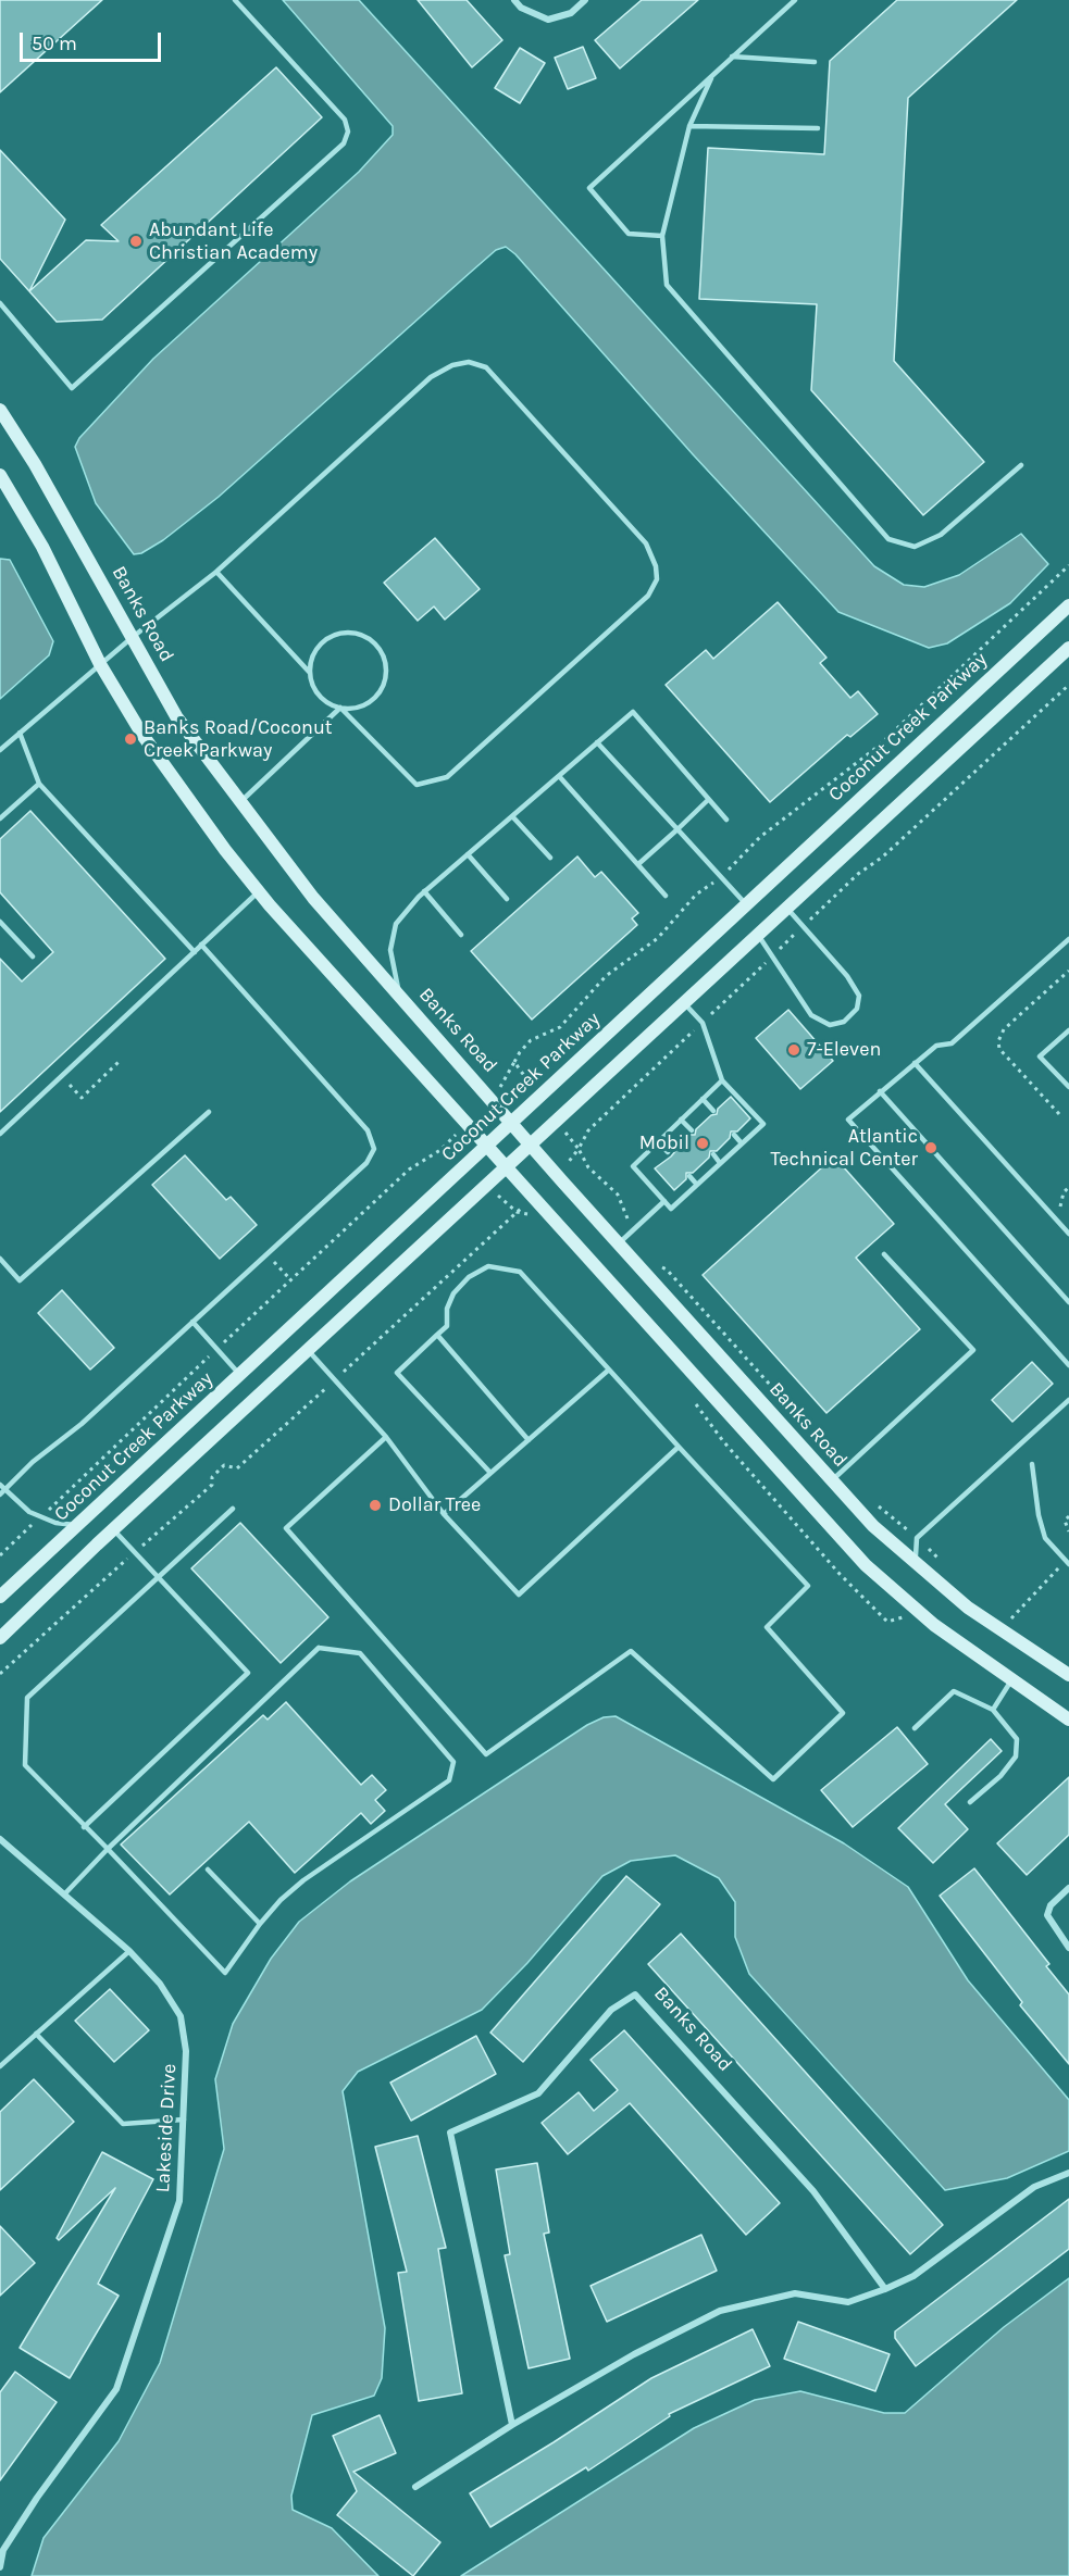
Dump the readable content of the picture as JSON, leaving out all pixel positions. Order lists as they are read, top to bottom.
{
  "streets": {
    "street": ["Banks Road", "Coconut Creek Parkway", "Lakeside Drive"]
  },
  "crossings": [
    ["Banks Road", "Coconut Creek Parkway"]
  ],
  "places": [
    "Abundant Life Christian Academy",
    "Banks Road/Coconut Creek Parkway",
    "7-Eleven",
    "Mobil",
    "Atlantic Technical Center",
    "Dollar Tree"
  ],
  "scale_bar": "50 m"
}
